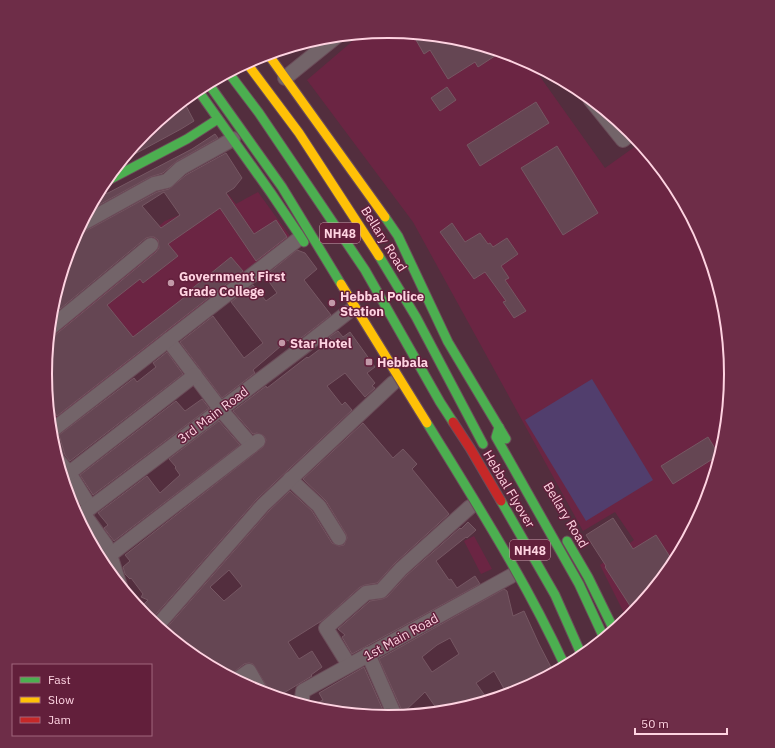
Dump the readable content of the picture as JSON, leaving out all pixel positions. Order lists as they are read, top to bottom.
{
  "streets": {
    "main road": ["NH48", "Bellary Road", "Hebbal Flyover"],
    "street": ["3rd Main Road", "1st Main Road"]
  },
  "crossings": [
    ["NH48", "Bellary Road"],
    ["NH48", "Hebbal Flyover"],
    ["Bellary Road", "Hebbal Flyover"]
  ],
  "places": {
    "other": ["Government First Grade College", "Hebbal Police Station", "Star Hotel"],
    "transit": ["Hebbala"]
  },
  "legend": ["Fast", "Slow", "Jam"],
  "scale_bar": "50 m"
}
